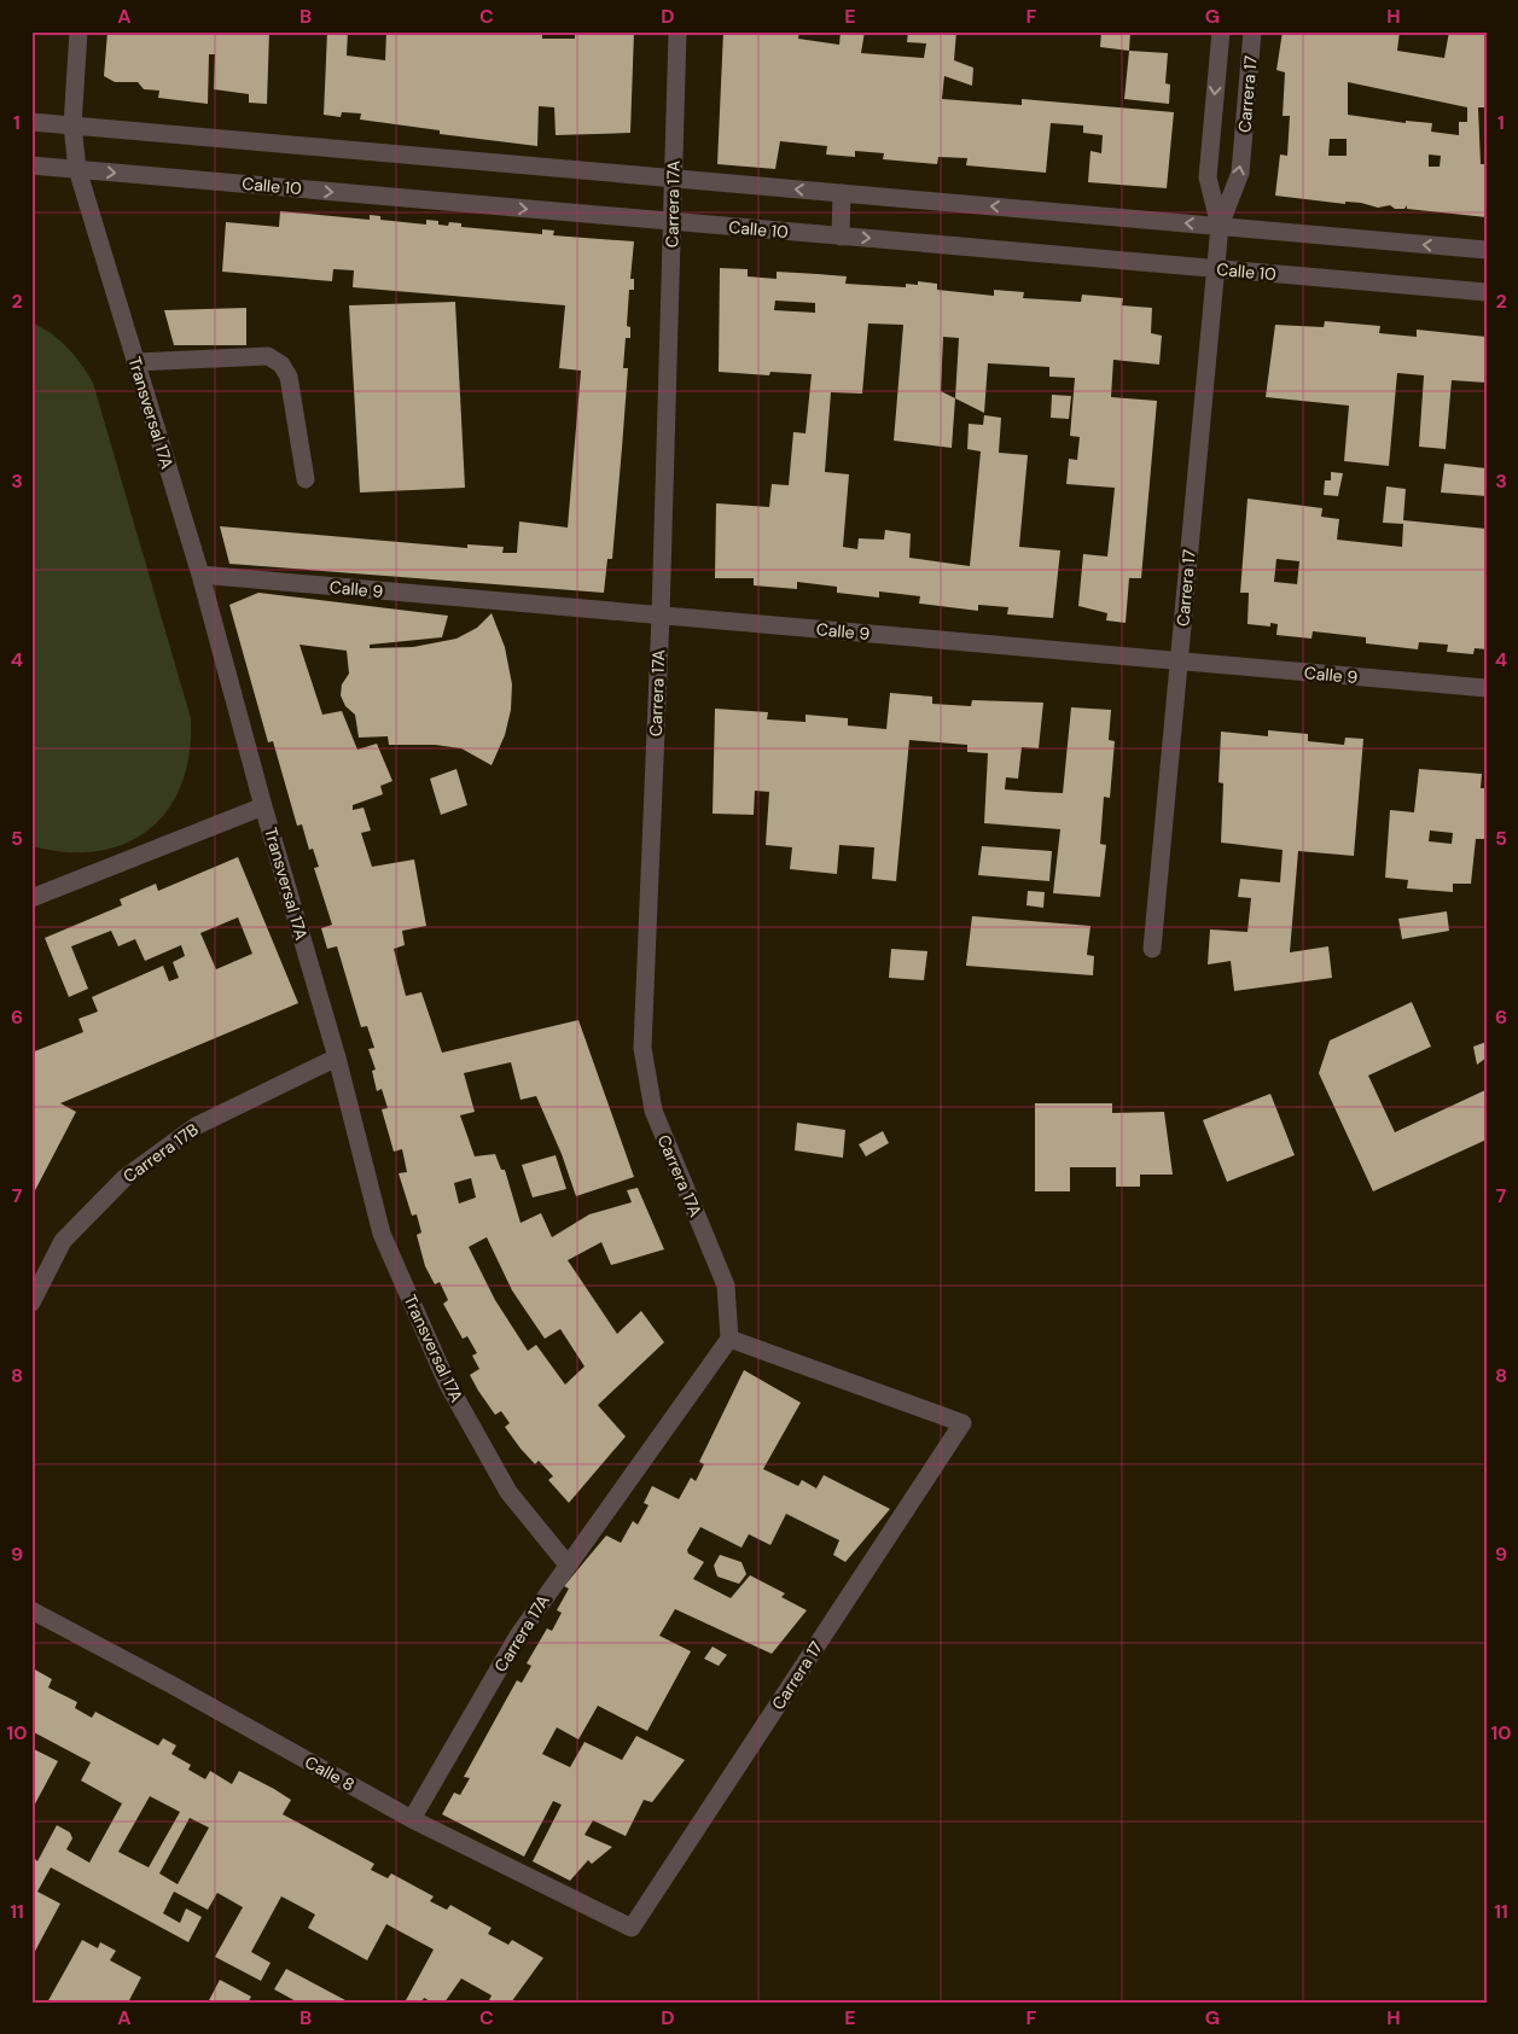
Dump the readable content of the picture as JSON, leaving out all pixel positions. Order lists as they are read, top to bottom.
{
  "streets": {
    "street": [
      "Carrera 17",
      "Calle 10",
      "Carrera 17A",
      "Transversal 17A",
      "Calle 9",
      "Carrera 17B",
      "Calle 8"
    ]
  },
  "crossings": [
    ["Carrera 17", "Calle 10"],
    ["Carrera 17", "Carrera 17A"],
    ["Carrera 17", "Calle 9"],
    ["Carrera 17", "Calle 8"],
    ["Calle 10", "Carrera 17A"],
    ["Calle 10", "Transversal 17A"],
    ["Carrera 17A", "Transversal 17A"],
    ["Carrera 17A", "Calle 9"],
    ["Carrera 17A", "Calle 8"],
    ["Transversal 17A", "Calle 9"],
    ["Transversal 17A", "Carrera 17B"]
  ],
  "grid": {
    "columns": [
      "A",
      "B",
      "C",
      "D",
      "E",
      "F",
      "G",
      "H"
    ],
    "rows": [
      "1",
      "2",
      "3",
      "4",
      "5",
      "6",
      "7",
      "8",
      "9",
      "10",
      "11"
    ]
  }
}
